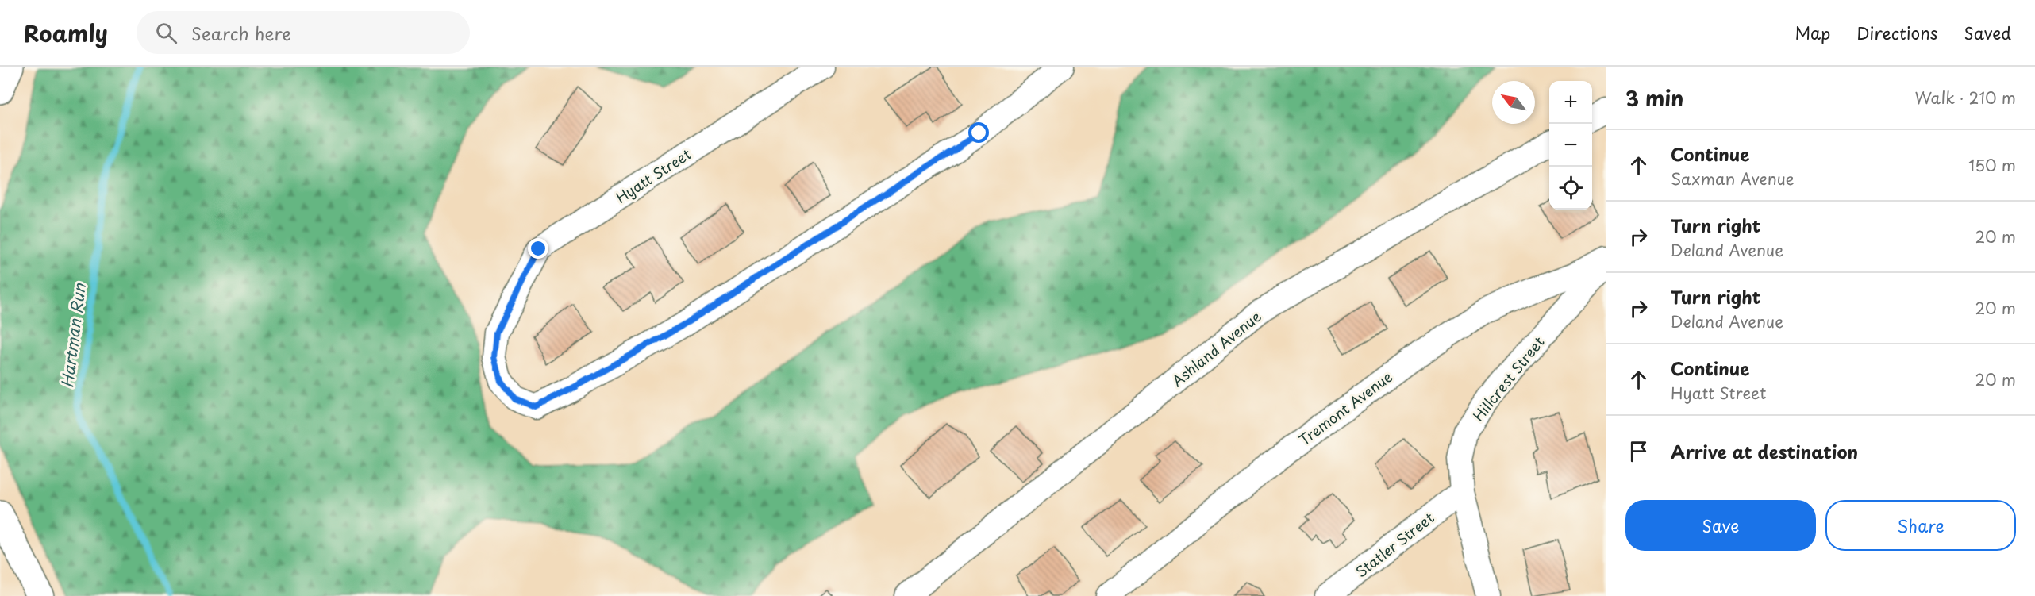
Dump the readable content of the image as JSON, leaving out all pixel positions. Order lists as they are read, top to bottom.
{
  "streets": {
    "street": [
      "Hyatt Street",
      "Ashland Avenue",
      "Hillcrest Street",
      "Tremont Avenue",
      "Statler Street"
    ]
  },
  "crossings": [
    ["Hillcrest Street", "Statler Street"]
  ],
  "water": ["Hartman Run"],
  "north": "top left",
  "page": {
    "header": "Roamly",
    "search": "Search here",
    "nav": ["Map", "Directions", "Saved"],
    "heading": ["3 min", "Walk · 210 m"],
    "map_buttons": ["+", "−"],
    "list": [
      ["Continue", "Saxman Avenue", "150 m"],
      ["Turn right", "Deland Avenue", "20 m"],
      ["Turn right", "Deland Avenue", "20 m"],
      ["Continue", "Hyatt Street", "20 m"],
      "Arrive at destination"
    ],
    "buttons": ["Save", "Share"]
  }
}
